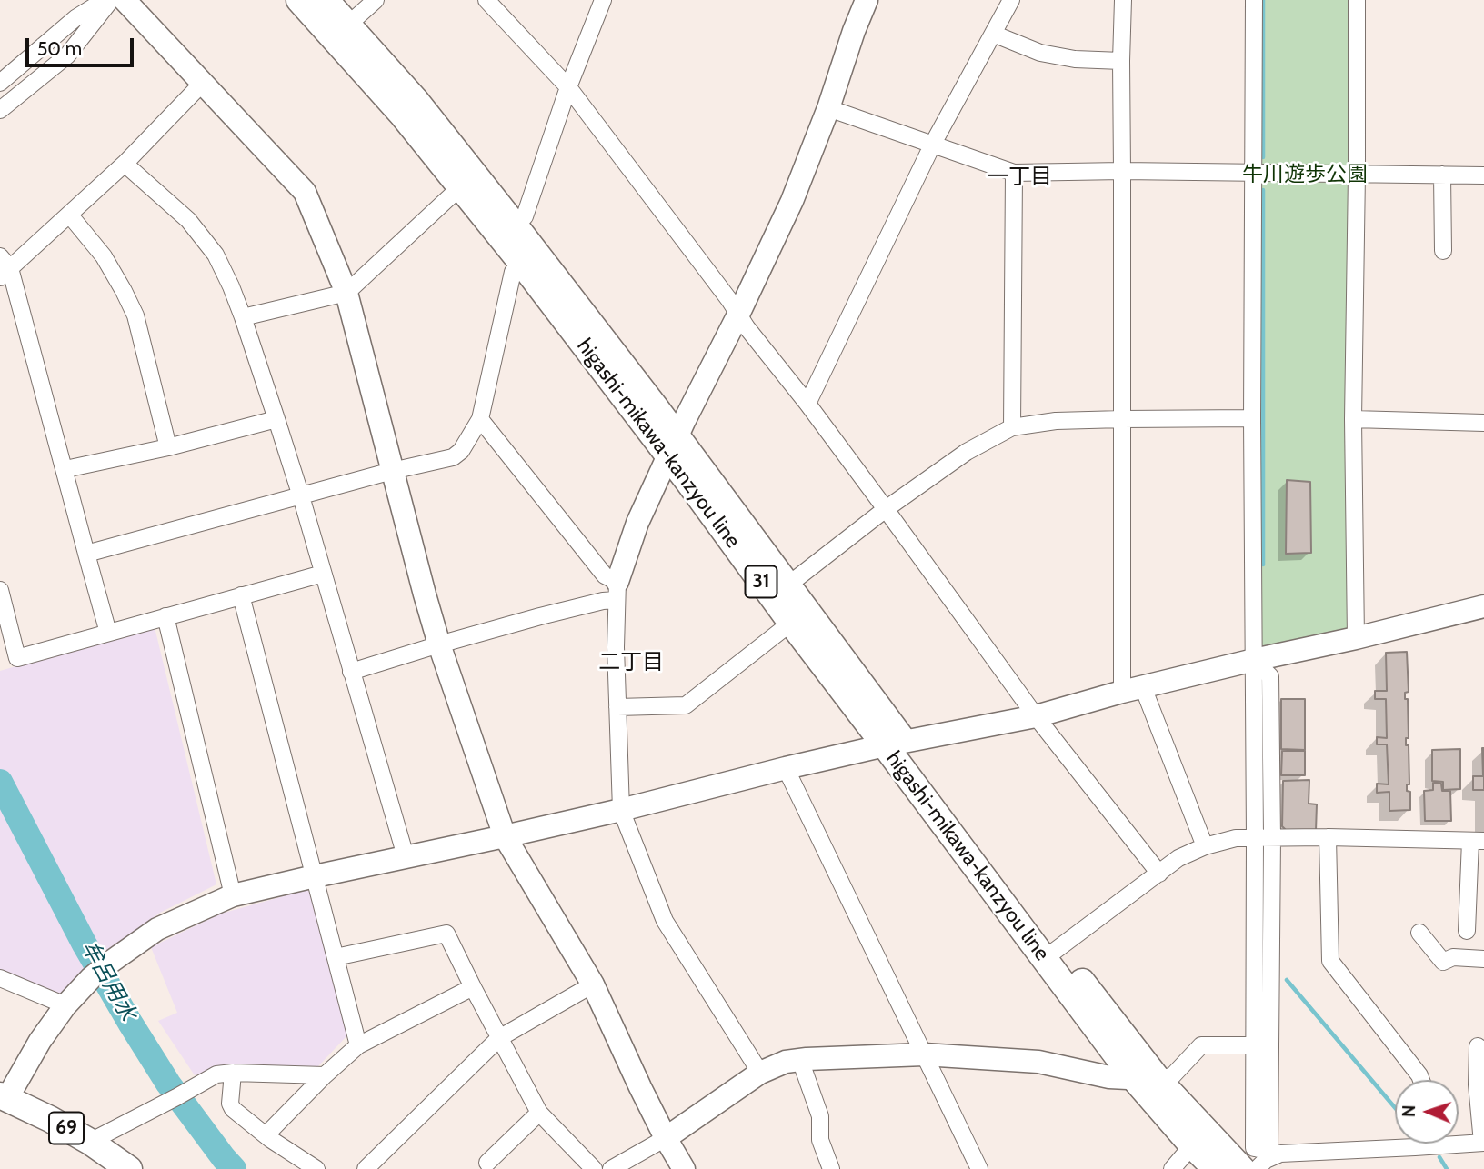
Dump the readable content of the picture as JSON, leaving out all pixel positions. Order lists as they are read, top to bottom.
{
  "streets": {
    "main road": ["higashi-mikawa-kanzyou line", "31", "69"]
  },
  "districts": ["一丁目", "二丁目"],
  "water": ["牟呂用水"],
  "parks": ["牛川遊歩公園"],
  "scale_bar": "50 m",
  "north": "left"
}
